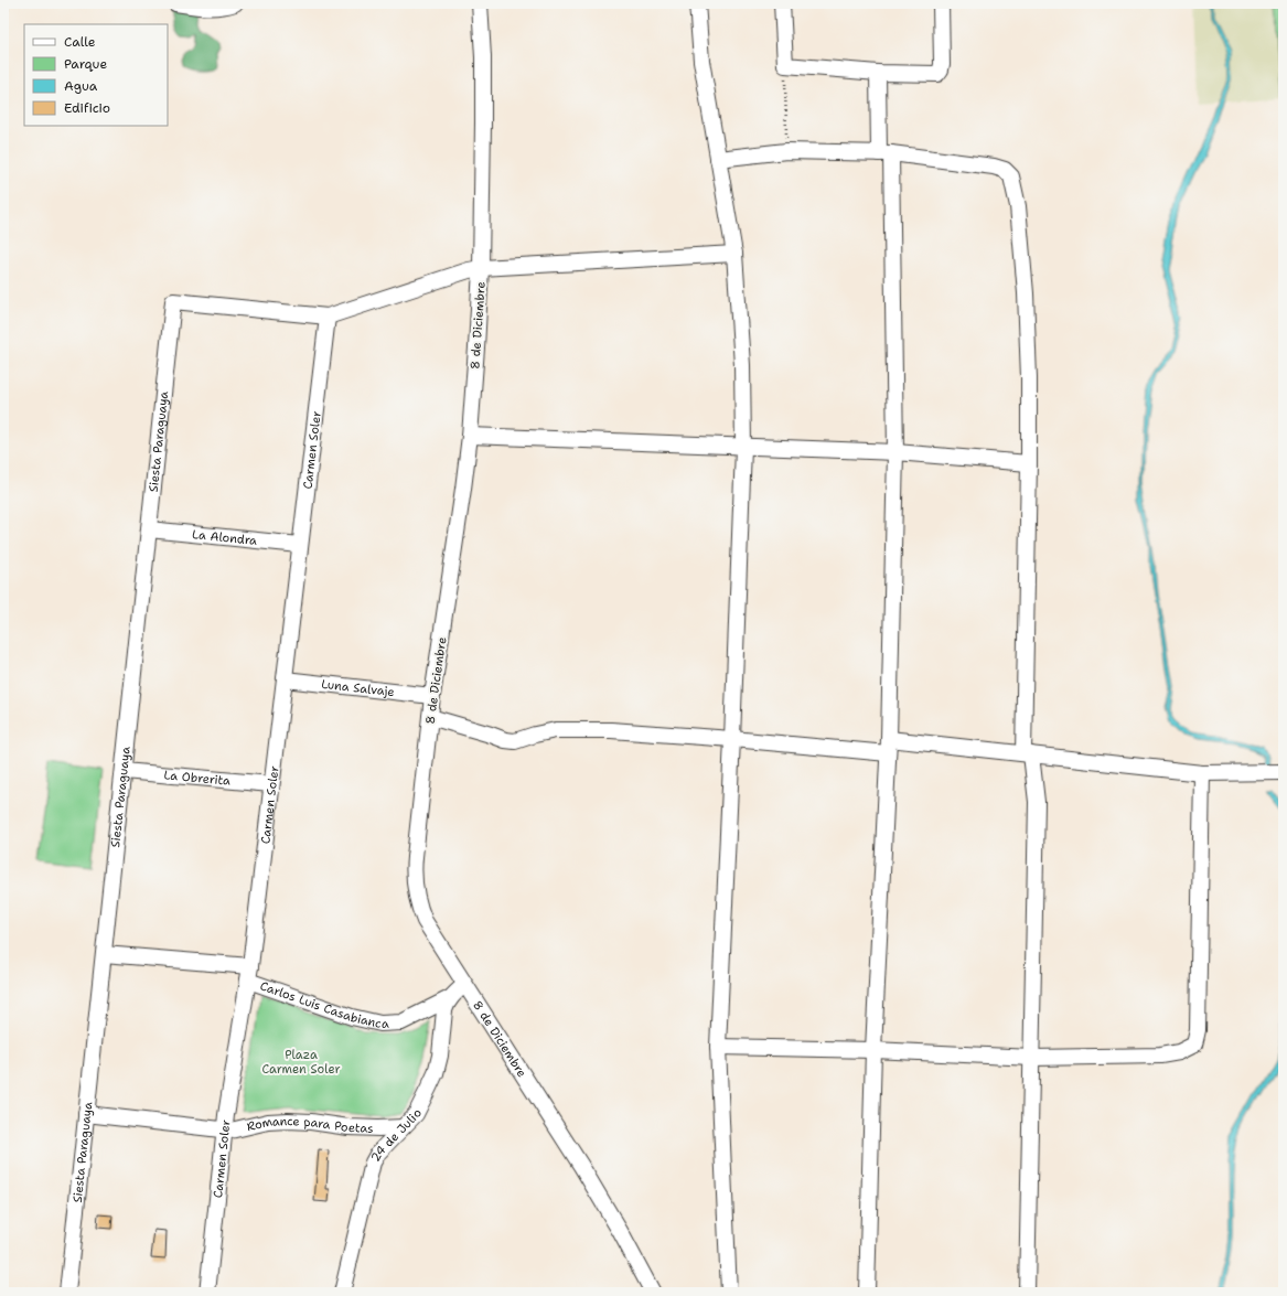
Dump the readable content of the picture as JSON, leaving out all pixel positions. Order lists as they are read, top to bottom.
{
  "streets": {
    "street": [
      "8 de Diciembre",
      "Siesta Paraguaya",
      "Carmen Soler",
      "La Alondra",
      "Luna Salvaje",
      "La Obrerita",
      "Carlos Luis Casabianca",
      "Romance para Poetas",
      "24 de Julio"
    ]
  },
  "crossings": [
    ["8 de Diciembre", "Luna Salvaje"],
    ["Siesta Paraguaya", "Carmen Soler"],
    ["Siesta Paraguaya", "La Alondra"],
    ["Siesta Paraguaya", "La Obrerita"],
    ["Siesta Paraguaya", "Carlos Luis Casabianca"],
    ["Siesta Paraguaya", "Romance para Poetas"],
    ["Carmen Soler", "La Alondra"],
    ["Carmen Soler", "Luna Salvaje"],
    ["Carmen Soler", "La Obrerita"],
    ["Carmen Soler", "Carlos Luis Casabianca"],
    ["Carmen Soler", "Romance para Poetas"],
    ["Carlos Luis Casabianca", "24 de Julio"],
    ["Romance para Poetas", "24 de Julio"]
  ],
  "parks": ["Plaza Carmen Soler"],
  "legend": [
    "Calle",
    "Parque",
    "Agua",
    "Edificio"
  ]
}
